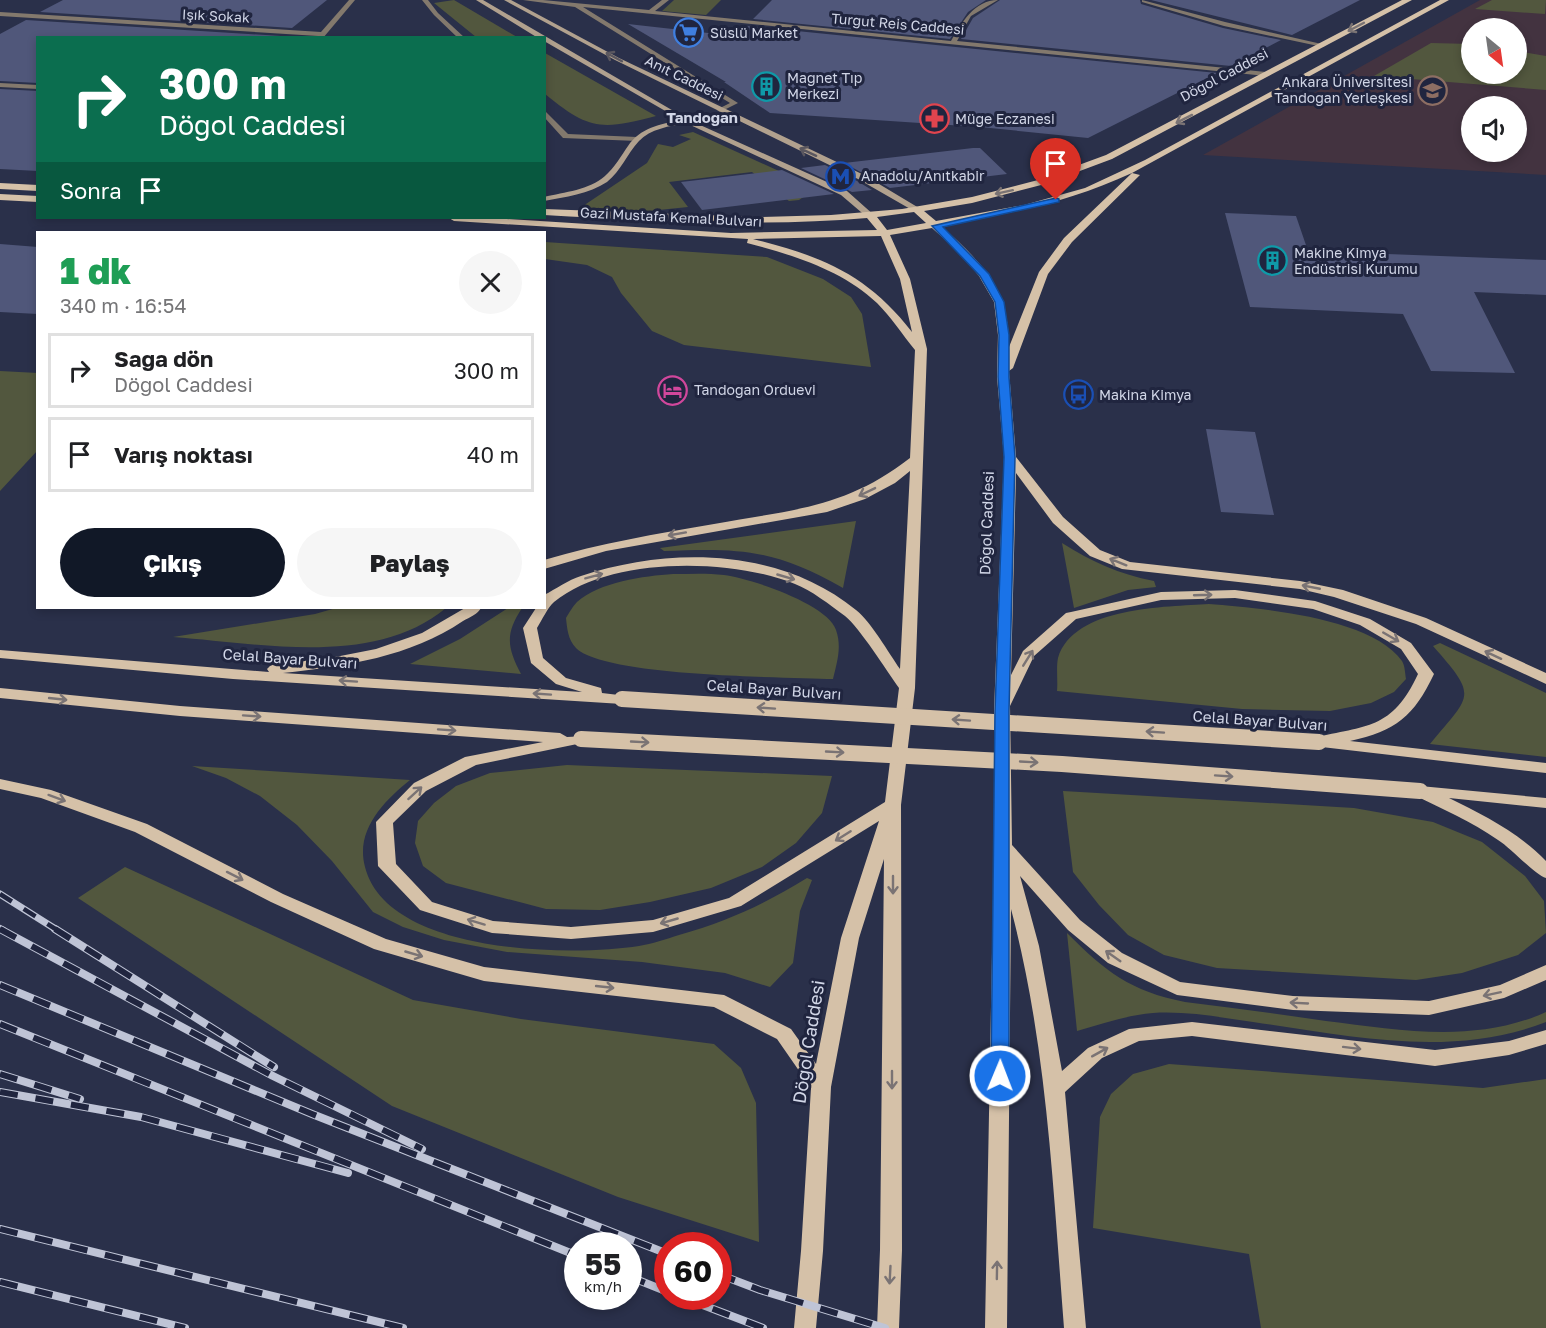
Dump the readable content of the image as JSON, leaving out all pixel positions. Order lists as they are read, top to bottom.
{
  "streets": {
    "main road": [
      "Dögol Caddesi",
      "Anıt Caddesi",
      "Gazi Mustafa Kemal Bulvarı",
      "Celal Bayar Bulvarı"
    ],
    "street": ["Işık Sokak", "Turgut Reis Caddesi"]
  },
  "crossings": [
    ["Turgut Reis Caddesi", "Dögol Caddesi"],
    ["Dögol Caddesi", "Anıt Caddesi"],
    ["Dögol Caddesi", "Gazi Mustafa Kemal Bulvarı"]
  ],
  "districts": ["Tandoğan"],
  "places": {
    "supermarket": ["Süslü Market"],
    "building": ["Magnet Tıp Merkezi", "Makine Kimya Endüstrisi Kurumu"],
    "school or university": ["Ankara Üniversitesi Tandoğan Yerleşkesi"],
    "pharmacy": ["Müge Eczanesi"],
    "metro station": ["Anadolu/Anıtkabir"],
    "hotel": ["Tandoğan Orduevi"],
    "bus stop": ["Makina Kimya"]
  },
  "north": "bottom right",
  "page": {
    "turn": ["300 m", "Dögol Caddesi"],
    "then": "Sonra",
    "heading": ["1 dk", "340 m · 16:54"],
    "list": [
      {
        "name": "Sağa dön",
        "note": "Dögol Caddesi",
        "value": "300 m"
      },
      {
        "name": "Varış noktası",
        "value": "40 m"
      }
    ],
    "buttons": ["Çıkış", "Paylaş"],
    "speed": "55 km/h",
    "limit": "60"
  }
}
